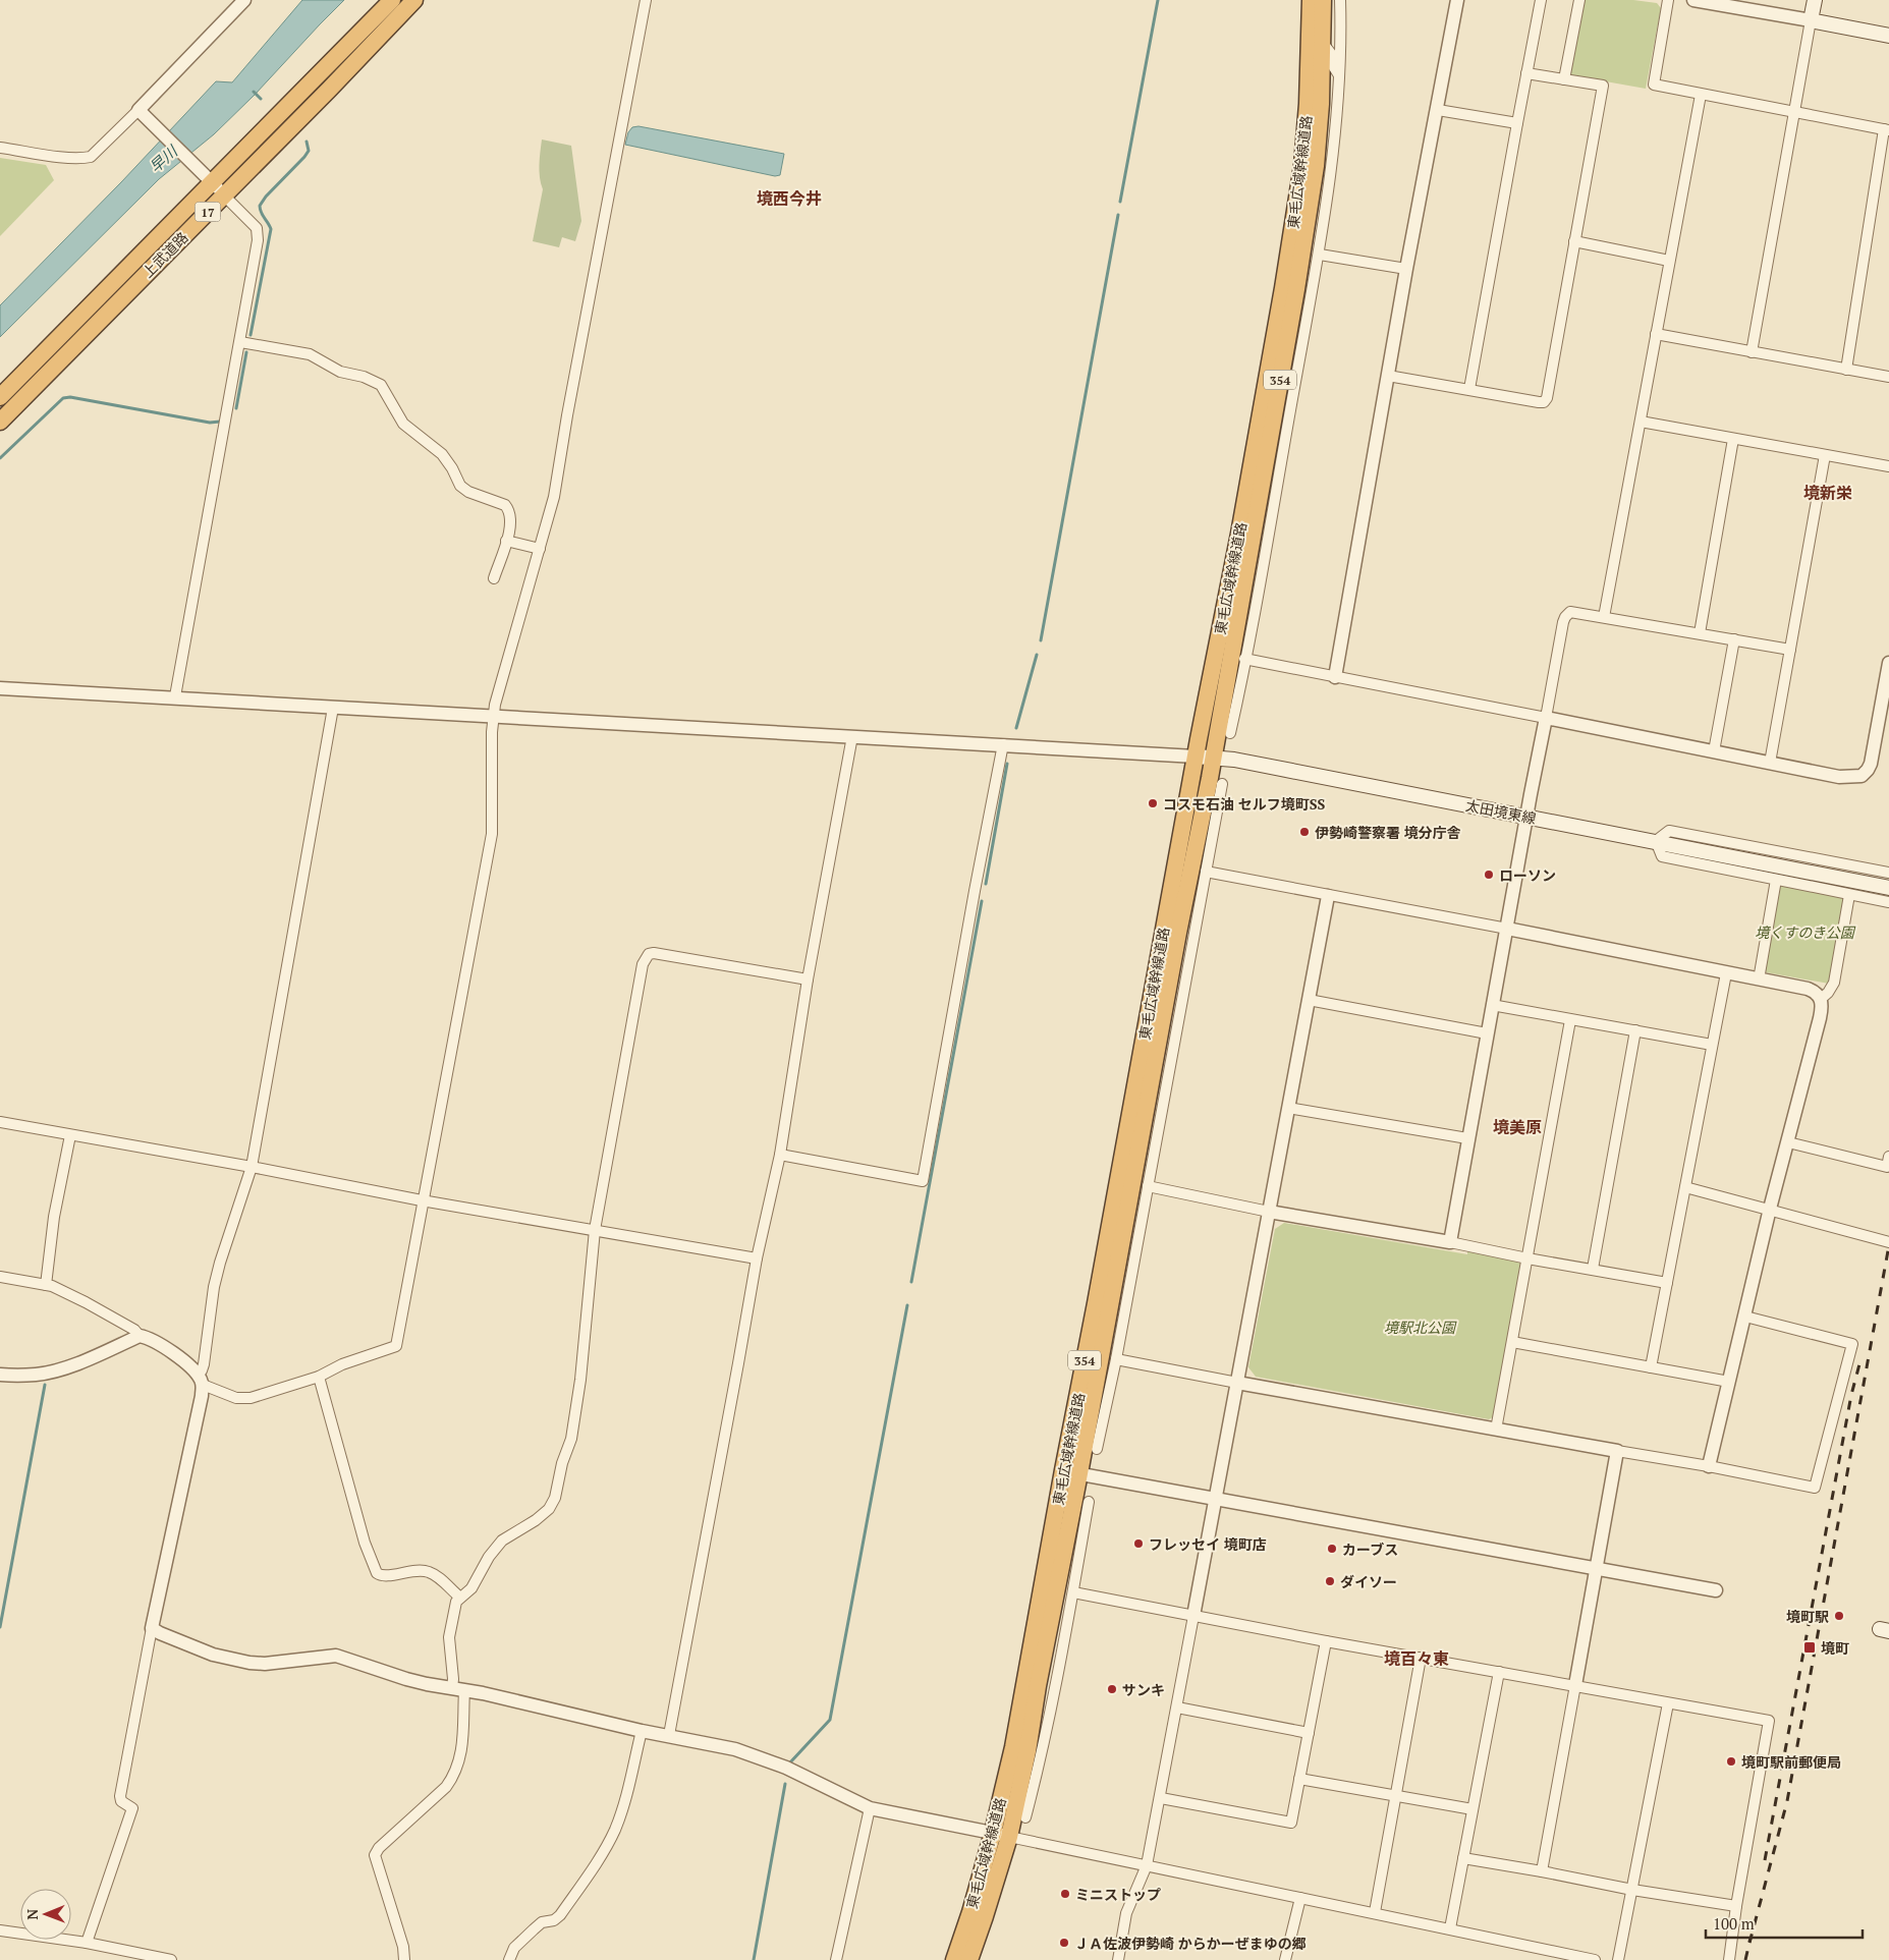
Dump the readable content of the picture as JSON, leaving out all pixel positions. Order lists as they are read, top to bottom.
{
  "streets": {
    "highway": [
      "東毛広域幹線道路",
      "17",
      "上武道路",
      "354"
    ],
    "main road": ["太田境東線"]
  },
  "crossings": [
    ["東毛広域幹線道路", "太田境東線"]
  ],
  "districts": [
    "境西今井",
    "境新栄",
    "境美原",
    "境百々東"
  ],
  "water": ["早川"],
  "parks": ["境くすのき公園", "境駅北公園"],
  "places": {
    "other": [
      "コスモ石油 セルフ境町SS",
      "伊勢崎警察署 境分庁舎",
      "ローソン",
      "フレッセイ 境町店",
      "カーブス",
      "ダイソー",
      "境町駅",
      "サンキ",
      "境町駅前郵便局",
      "ミニストップ",
      "ＪＡ佐波伊勢崎 からかーぜまゆの郷"
    ],
    "transit": ["境町"]
  },
  "scale_bar": "100 m",
  "north": "left"
}
